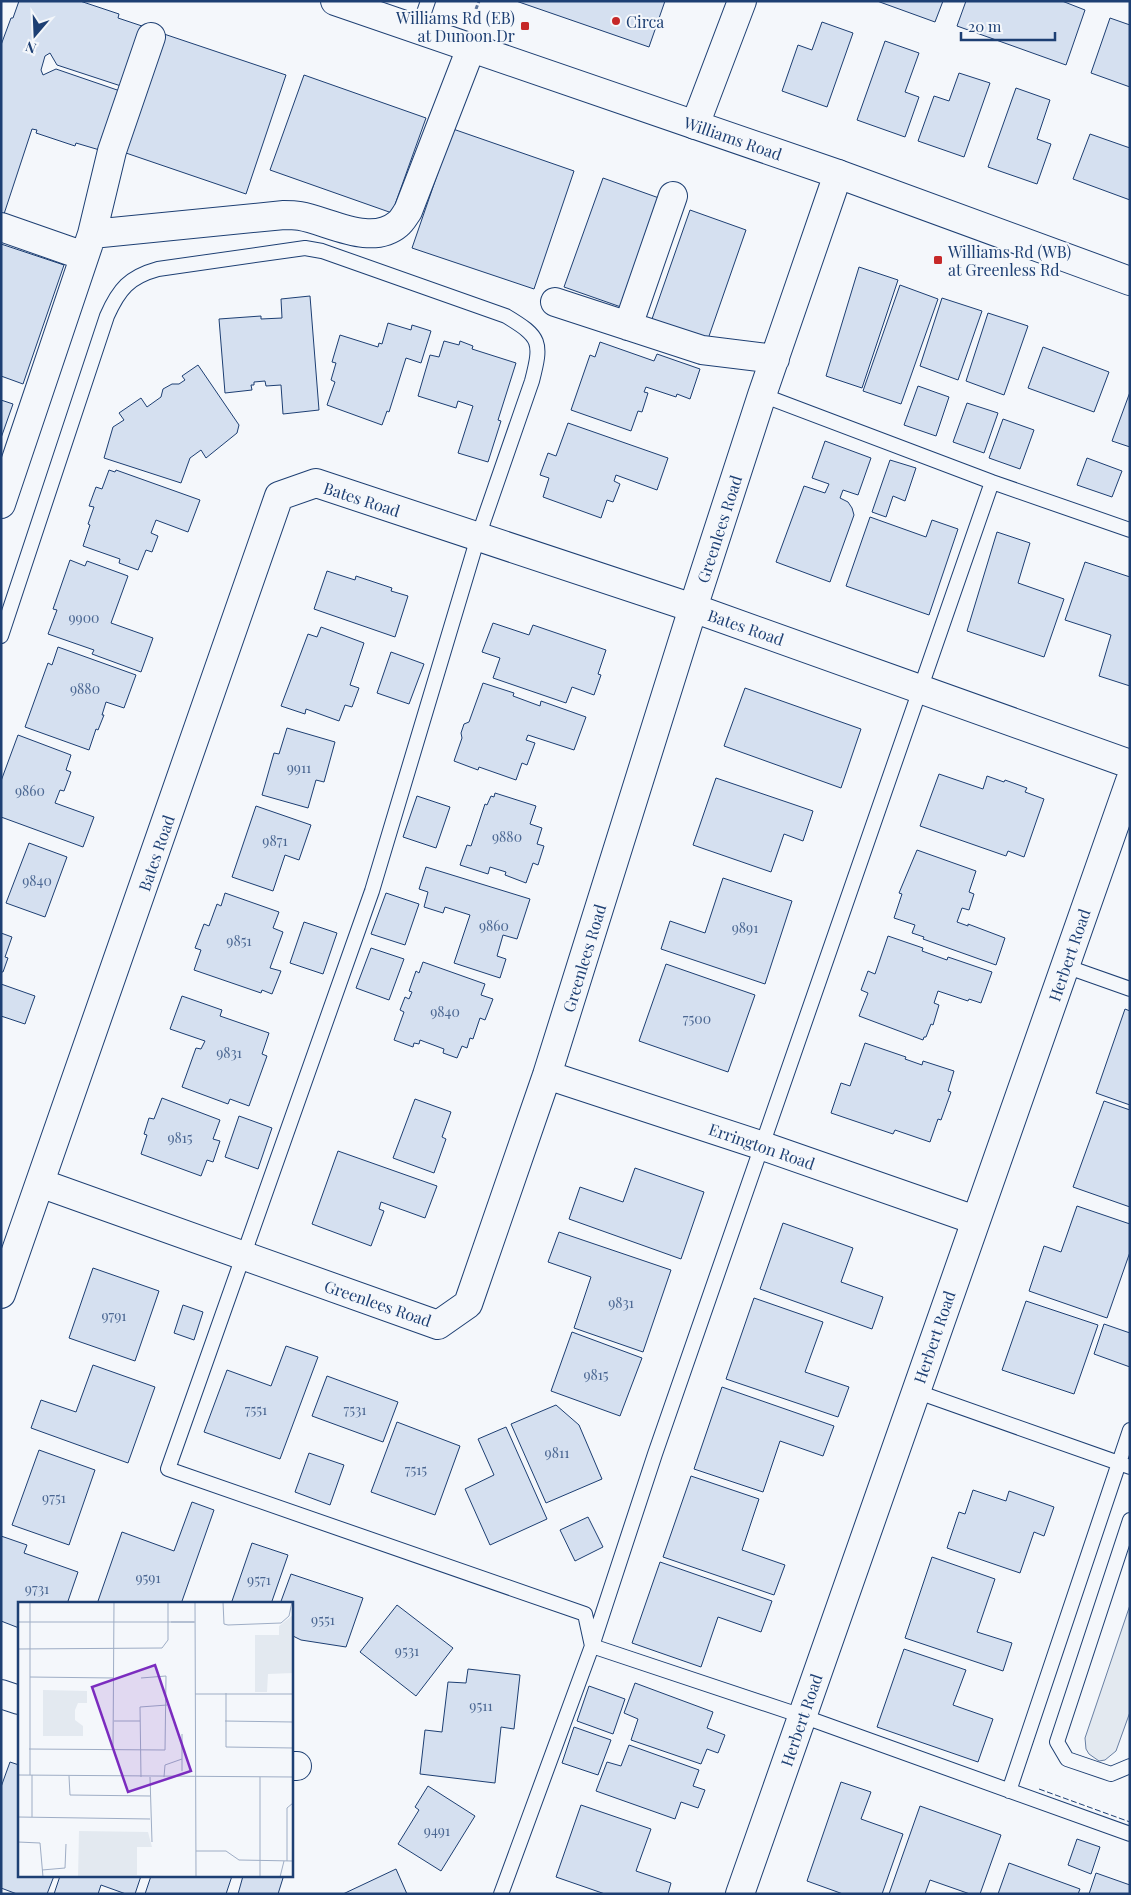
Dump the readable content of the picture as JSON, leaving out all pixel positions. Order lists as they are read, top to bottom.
{
  "streets": {
    "street": [
      "Williams Road",
      "Bates Road",
      "Greenlees Road",
      "Herbert Road",
      "Errington Road"
    ]
  },
  "crossings": [
    ["Williams Road", "Greenlees Road"],
    ["Bates Road", "Greenlees Road"],
    ["Greenlees Road", "Errington Road"],
    ["Herbert Road", "Errington Road"]
  ],
  "places": {
    "other": ["Circa"],
    "transit": ["Williams Rd (EB) at Dunoon Dr", "Williams Rd (WB) at Greenless Rd"]
  },
  "house_numbers": [
    "9900",
    "9880",
    "9911",
    "9860",
    "9880",
    "9871",
    "9840",
    "9860",
    "9891",
    "9851",
    "9840",
    "7500",
    "9831",
    "9815",
    "9831",
    "9791",
    "9815",
    "7551",
    "7531",
    "9811",
    "7515",
    "9751",
    "9591",
    "9571",
    "9731",
    "9551",
    "9531",
    "9511",
    "9491"
  ],
  "scale_bar": "20 m",
  "north": "bottom"
}
